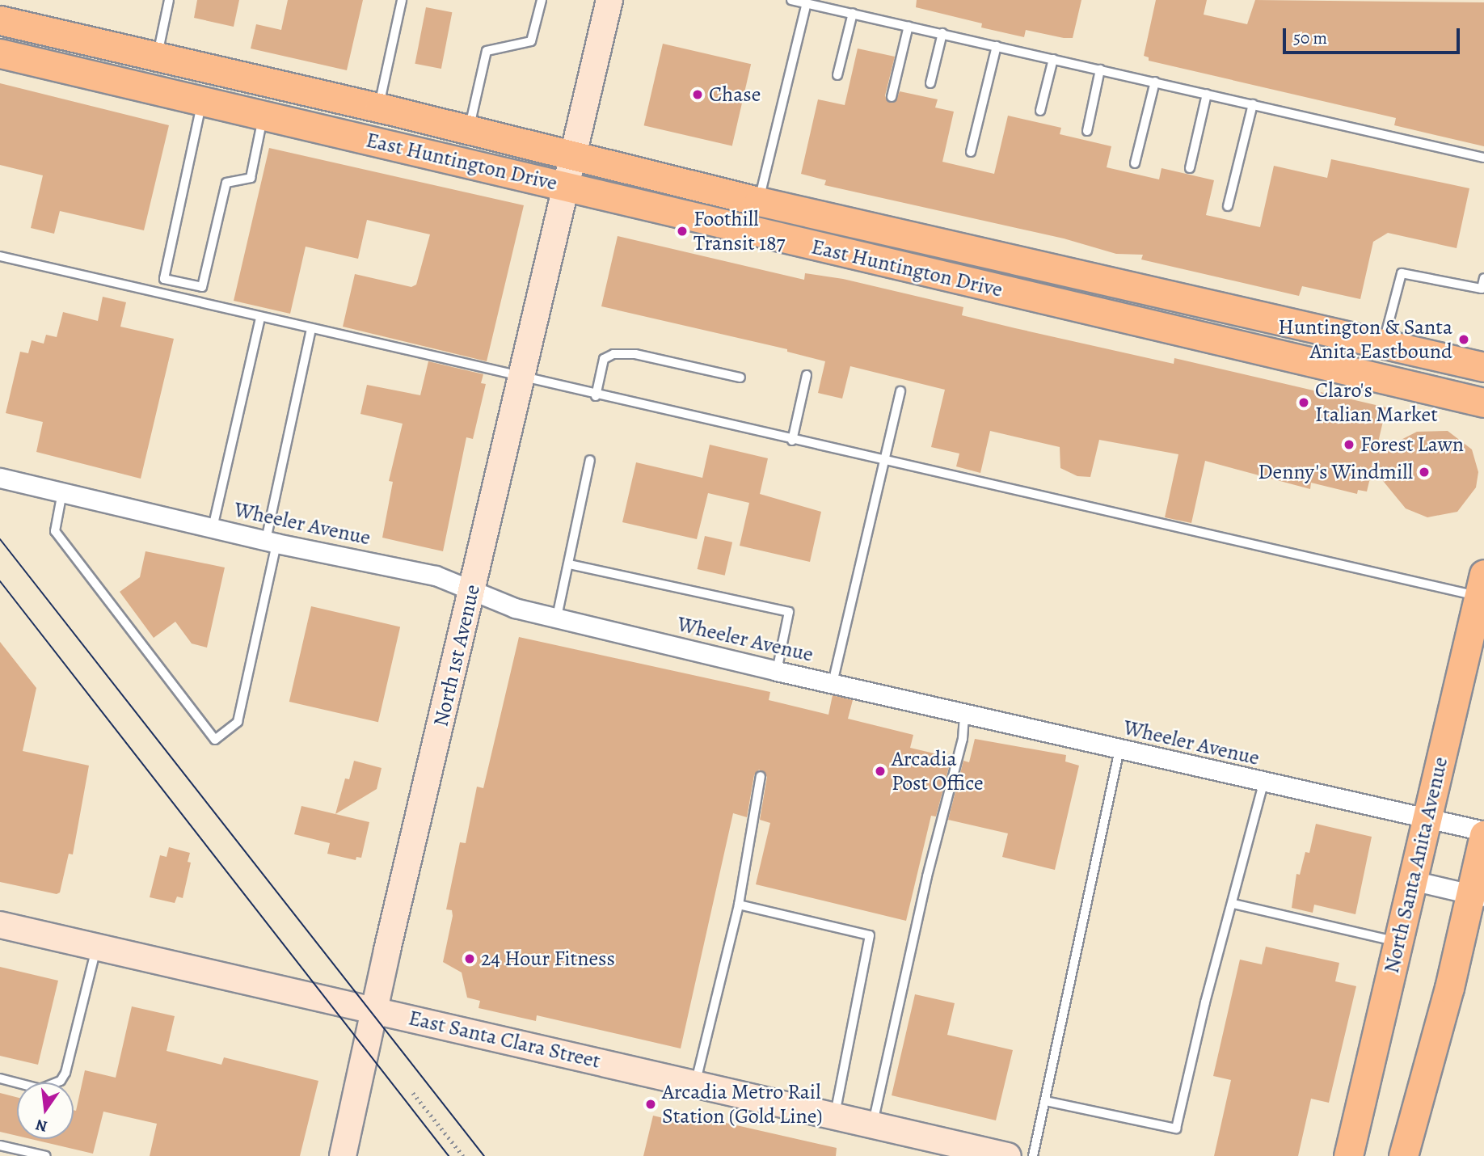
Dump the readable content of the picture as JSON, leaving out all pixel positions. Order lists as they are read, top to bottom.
{
  "streets": {
    "main road": ["East Huntington Drive", "North Santa Anita Avenue"],
    "street": ["Wheeler Avenue", "North 1st Avenue", "East Santa Clara Street"]
  },
  "crossings": [
    ["East Huntington Drive", "North 1st Avenue"],
    ["Wheeler Avenue", "North 1st Avenue"],
    ["Wheeler Avenue", "North Santa Anita Avenue"],
    ["North 1st Avenue", "East Santa Clara Street"]
  ],
  "places": [
    "Chase",
    "Foothill Transit 187",
    "Huntington & Santa Anita Eastbound",
    "Claro's Italian Market",
    "Forest Lawn",
    "Denny's Windmill",
    "Arcadia Post Office",
    "24 Hour Fitness",
    "Arcadia Metro Rail Station (Gold Line)"
  ],
  "scale_bar": "50 m",
  "north": "bottom"
}
